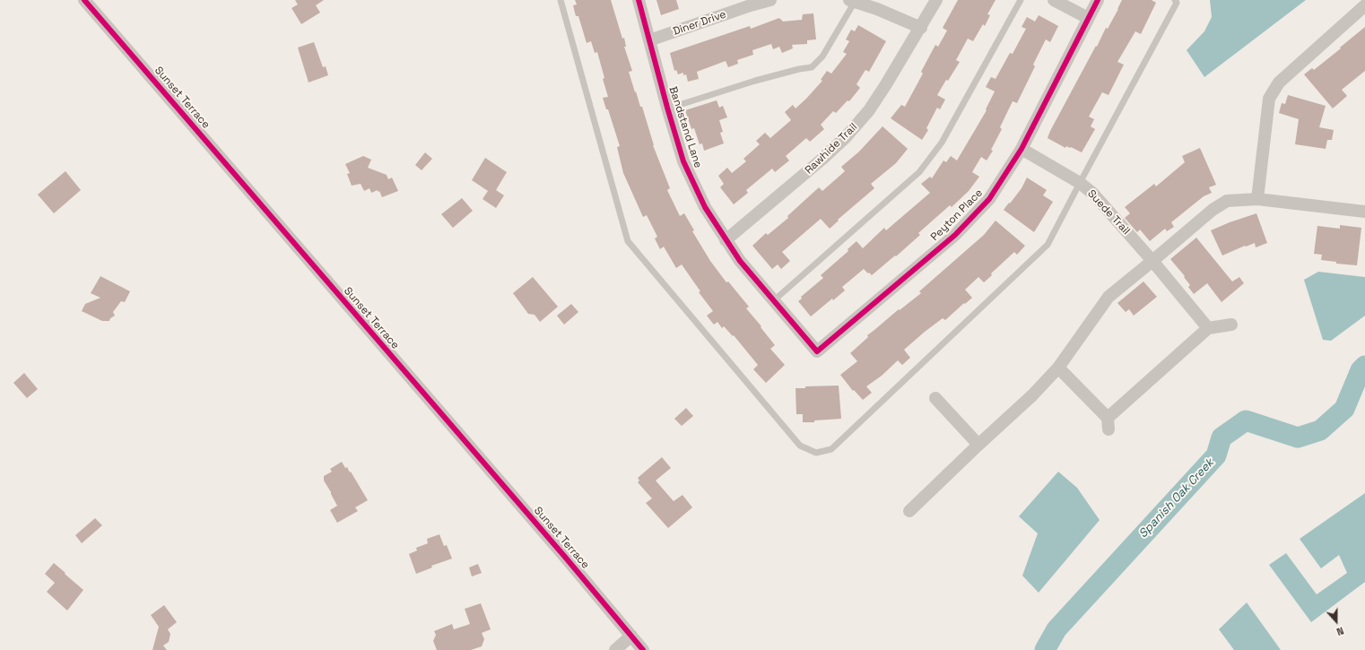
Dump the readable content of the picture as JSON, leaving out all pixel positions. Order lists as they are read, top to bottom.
{
  "streets": {
    "street": [
      "Diner Drive",
      "Sunset Terrace",
      "Bandstand Lane",
      "Rawhide Trail",
      "Suede Trail",
      "Peyton Place"
    ]
  },
  "crossings": [
    ["Diner Drive", "Bandstand Lane"],
    ["Bandstand Lane", "Rawhide Trail"],
    ["Bandstand Lane", "Peyton Place"],
    ["Suede Trail", "Peyton Place"]
  ],
  "water": ["Spanish Oak Creek"],
  "north": "bottom"
}
